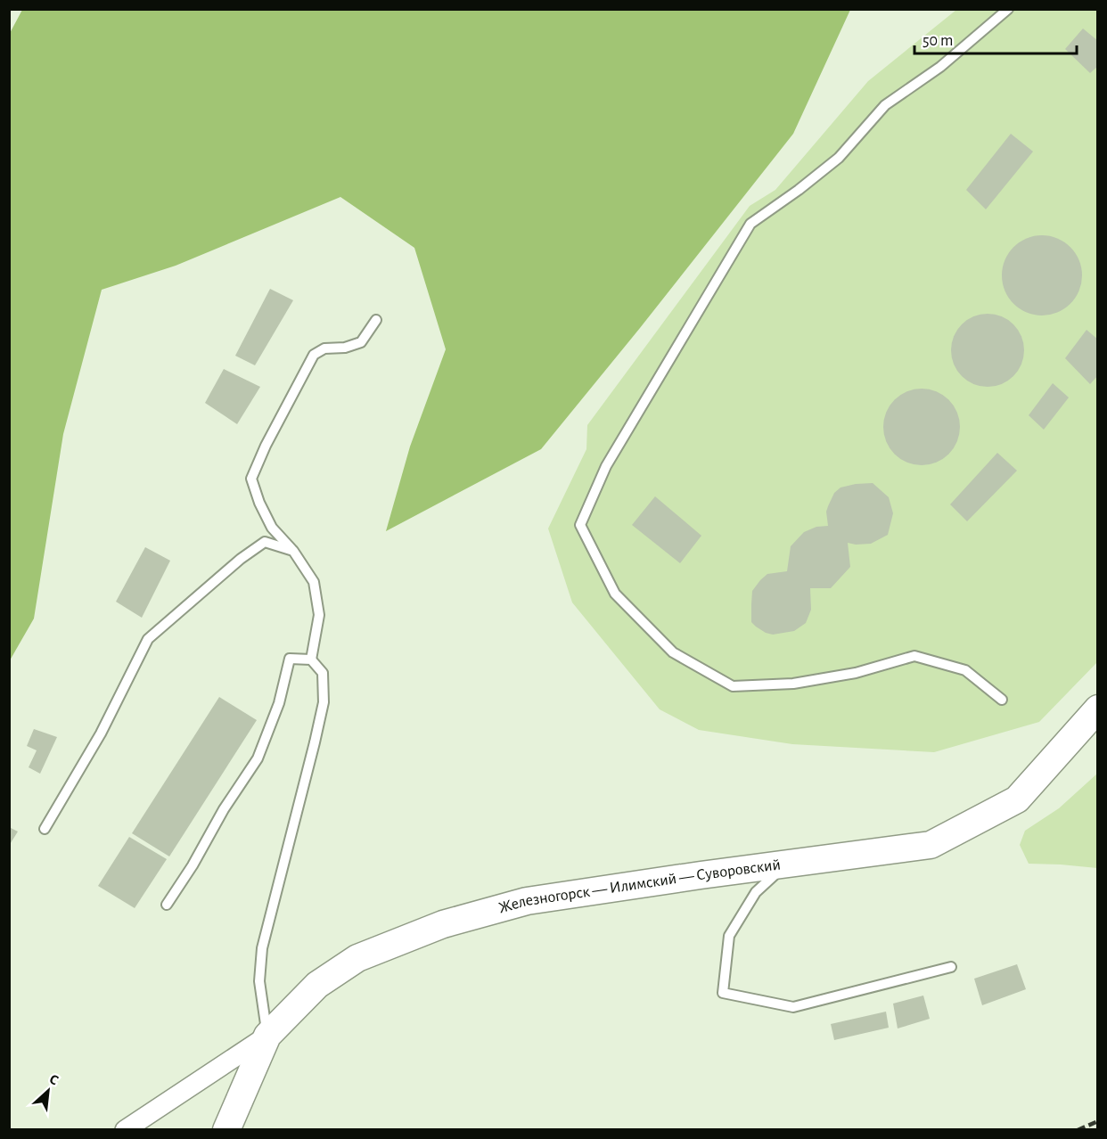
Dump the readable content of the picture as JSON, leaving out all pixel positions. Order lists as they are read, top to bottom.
{
  "streets": {
    "street": ["Железногорск — Илимский — Суворовский"]
  },
  "scale_bar": "50 m",
  "north": "top right"
}
